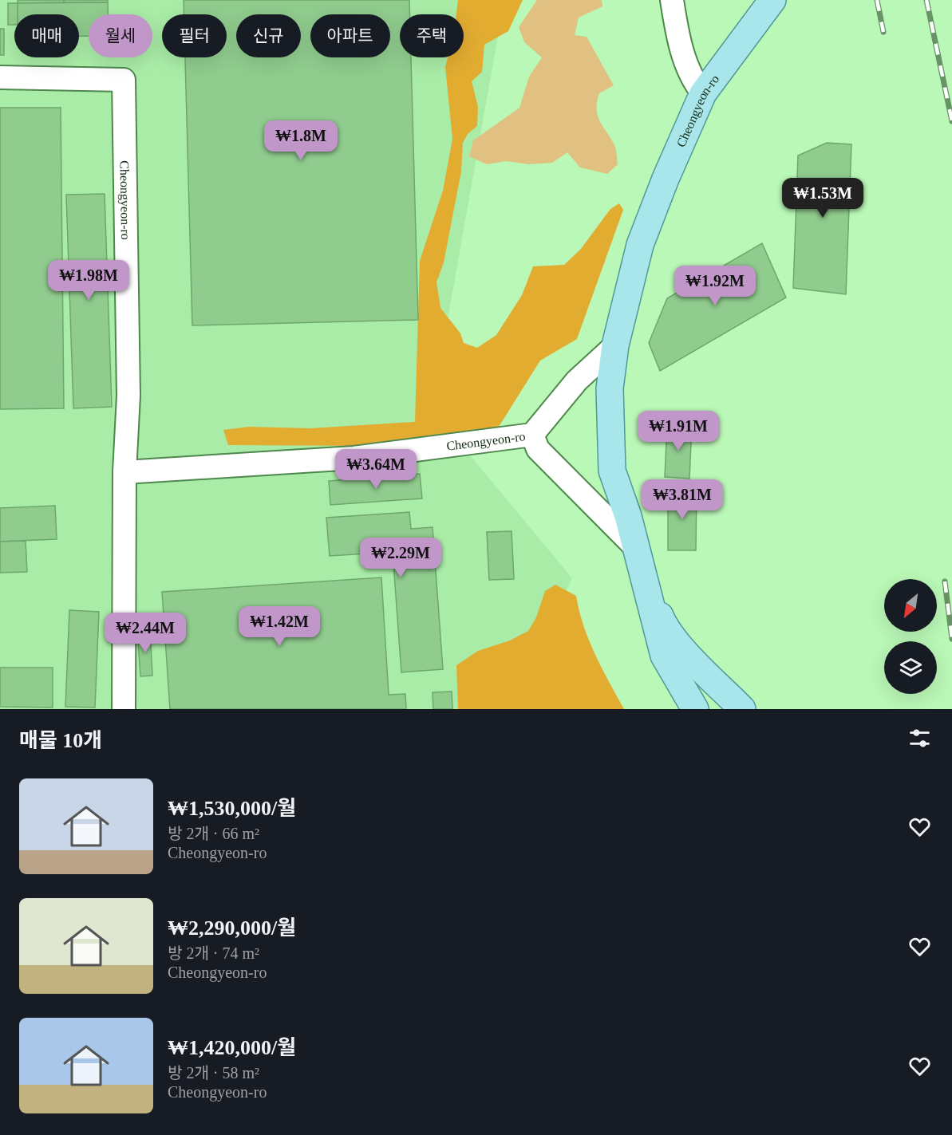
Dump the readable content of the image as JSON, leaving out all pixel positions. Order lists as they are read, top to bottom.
{
  "streets": {
    "main road": ["Cheongyeon-ro"]
  },
  "north": "bottom left",
  "page": {
    "chip": [
      "매매",
      "월세",
      "필터",
      "신규",
      "아파트",
      "주택"
    ],
    "price": [
      "₩1.8M",
      "₩1.53M",
      "₩1.98M",
      "₩1.92M",
      "₩1.91M",
      "₩3.64M",
      "₩3.81M",
      "₩2.29M",
      "₩1.42M",
      "₩2.44M"
    ],
    "heading": "매물 10개",
    "list": [
      {
        "name": "₩1,530,000/월",
        "note": "방 2개 · 66 m² · Cheongyeon-ro"
      },
      {
        "name": "₩2,290,000/월",
        "note": "방 2개 · 74 m² · Cheongyeon-ro"
      },
      {
        "name": "₩1,420,000/월",
        "note": "방 2개 · 58 m² · Cheongyeon-ro"
      }
    ]
  }
}
